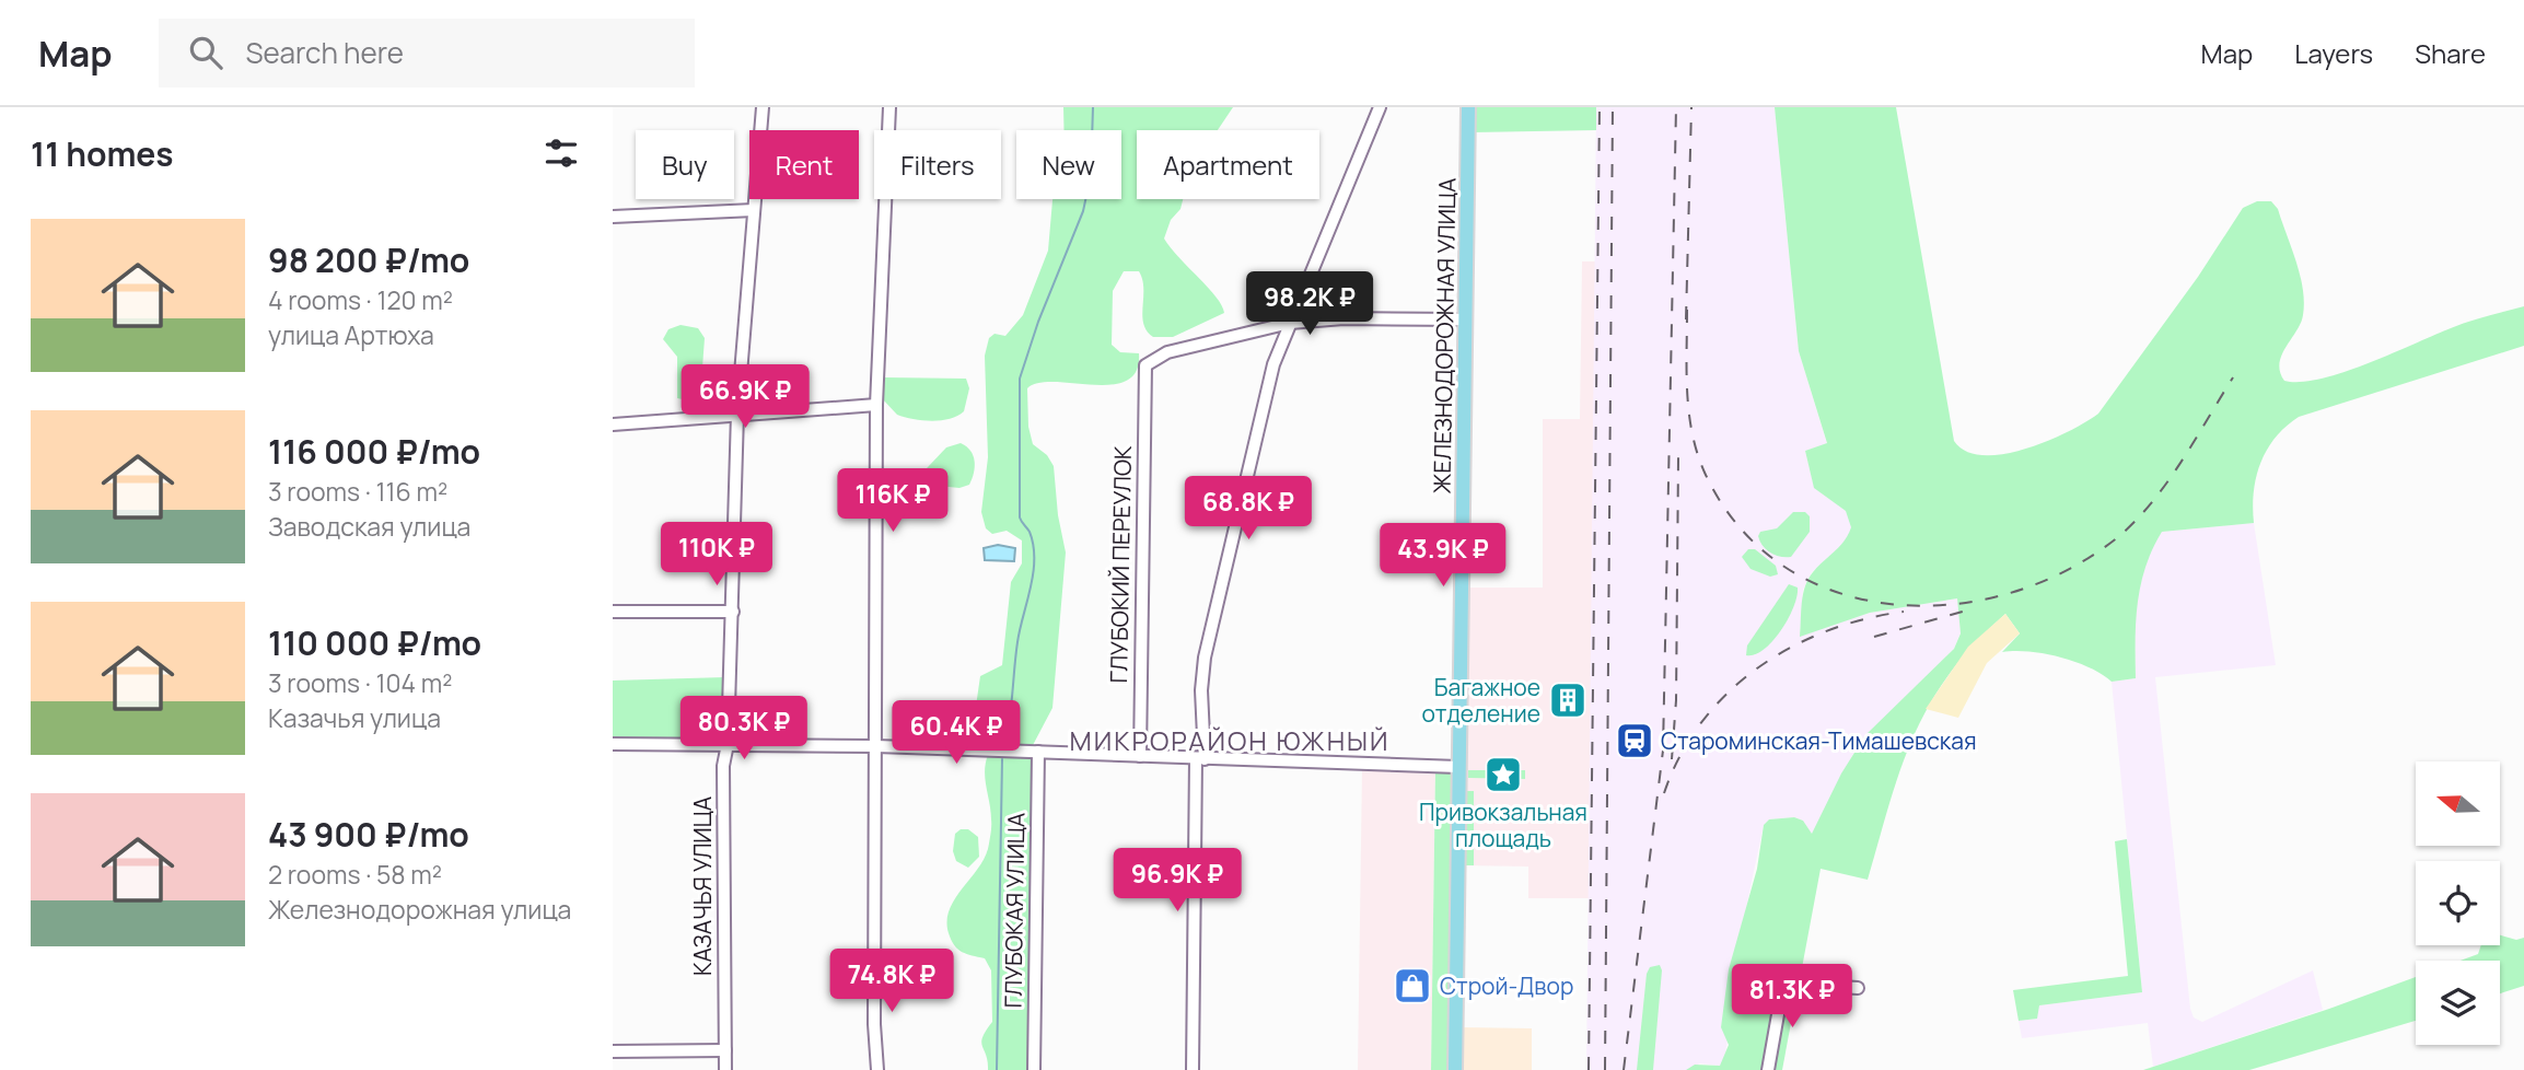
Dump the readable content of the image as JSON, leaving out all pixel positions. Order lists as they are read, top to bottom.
{
  "streets": {
    "main road": ["ЖЕЛЕЗНОДОРОЖНАЯ УЛИЦА"],
    "street": ["ГЛУБОКИЙ ПЕРЕУЛОК", "КАЗАЧЬЯ УЛИЦА", "ГЛУБОКАЯ УЛИЦА"]
  },
  "districts": ["МИКРОРАЙОН ЮЖНЫЙ"],
  "places": {
    "building": ["Багажное отделение"],
    "station": ["Староминская-Тимашевская"],
    "place": ["Привокзальная площадь"],
    "shop": ["Строй-Двор"]
  },
  "north": "left",
  "page": {
    "header": "Map",
    "search": "Search here",
    "nav": ["Map", "Layers", "Share"],
    "heading": "11 homes",
    "chip": [
      "Buy",
      "Rent",
      "Filters",
      "New",
      "Apartment"
    ],
    "list": [
      {
        "name": "98 200 ₽/mo",
        "note": "4 rooms · 120 m² · улица Артюха"
      },
      {
        "name": "116 000 ₽/mo",
        "note": "3 rooms · 116 m² · Заводская улица"
      },
      {
        "name": "110 000 ₽/mo",
        "note": "3 rooms · 104 m² · Казачья улица"
      },
      {
        "name": "43 900 ₽/mo",
        "note": "2 rooms · 58 m² · Железнодорожная улица"
      }
    ],
    "price": [
      "98.2K ₽",
      "66.9K ₽",
      "116K ₽",
      "68.8K ₽",
      "110K ₽",
      "43.9K ₽",
      "80.3K ₽",
      "60.4K ₽",
      "96.9K ₽",
      "74.8K ₽",
      "81.3K ₽"
    ]
  }
}
